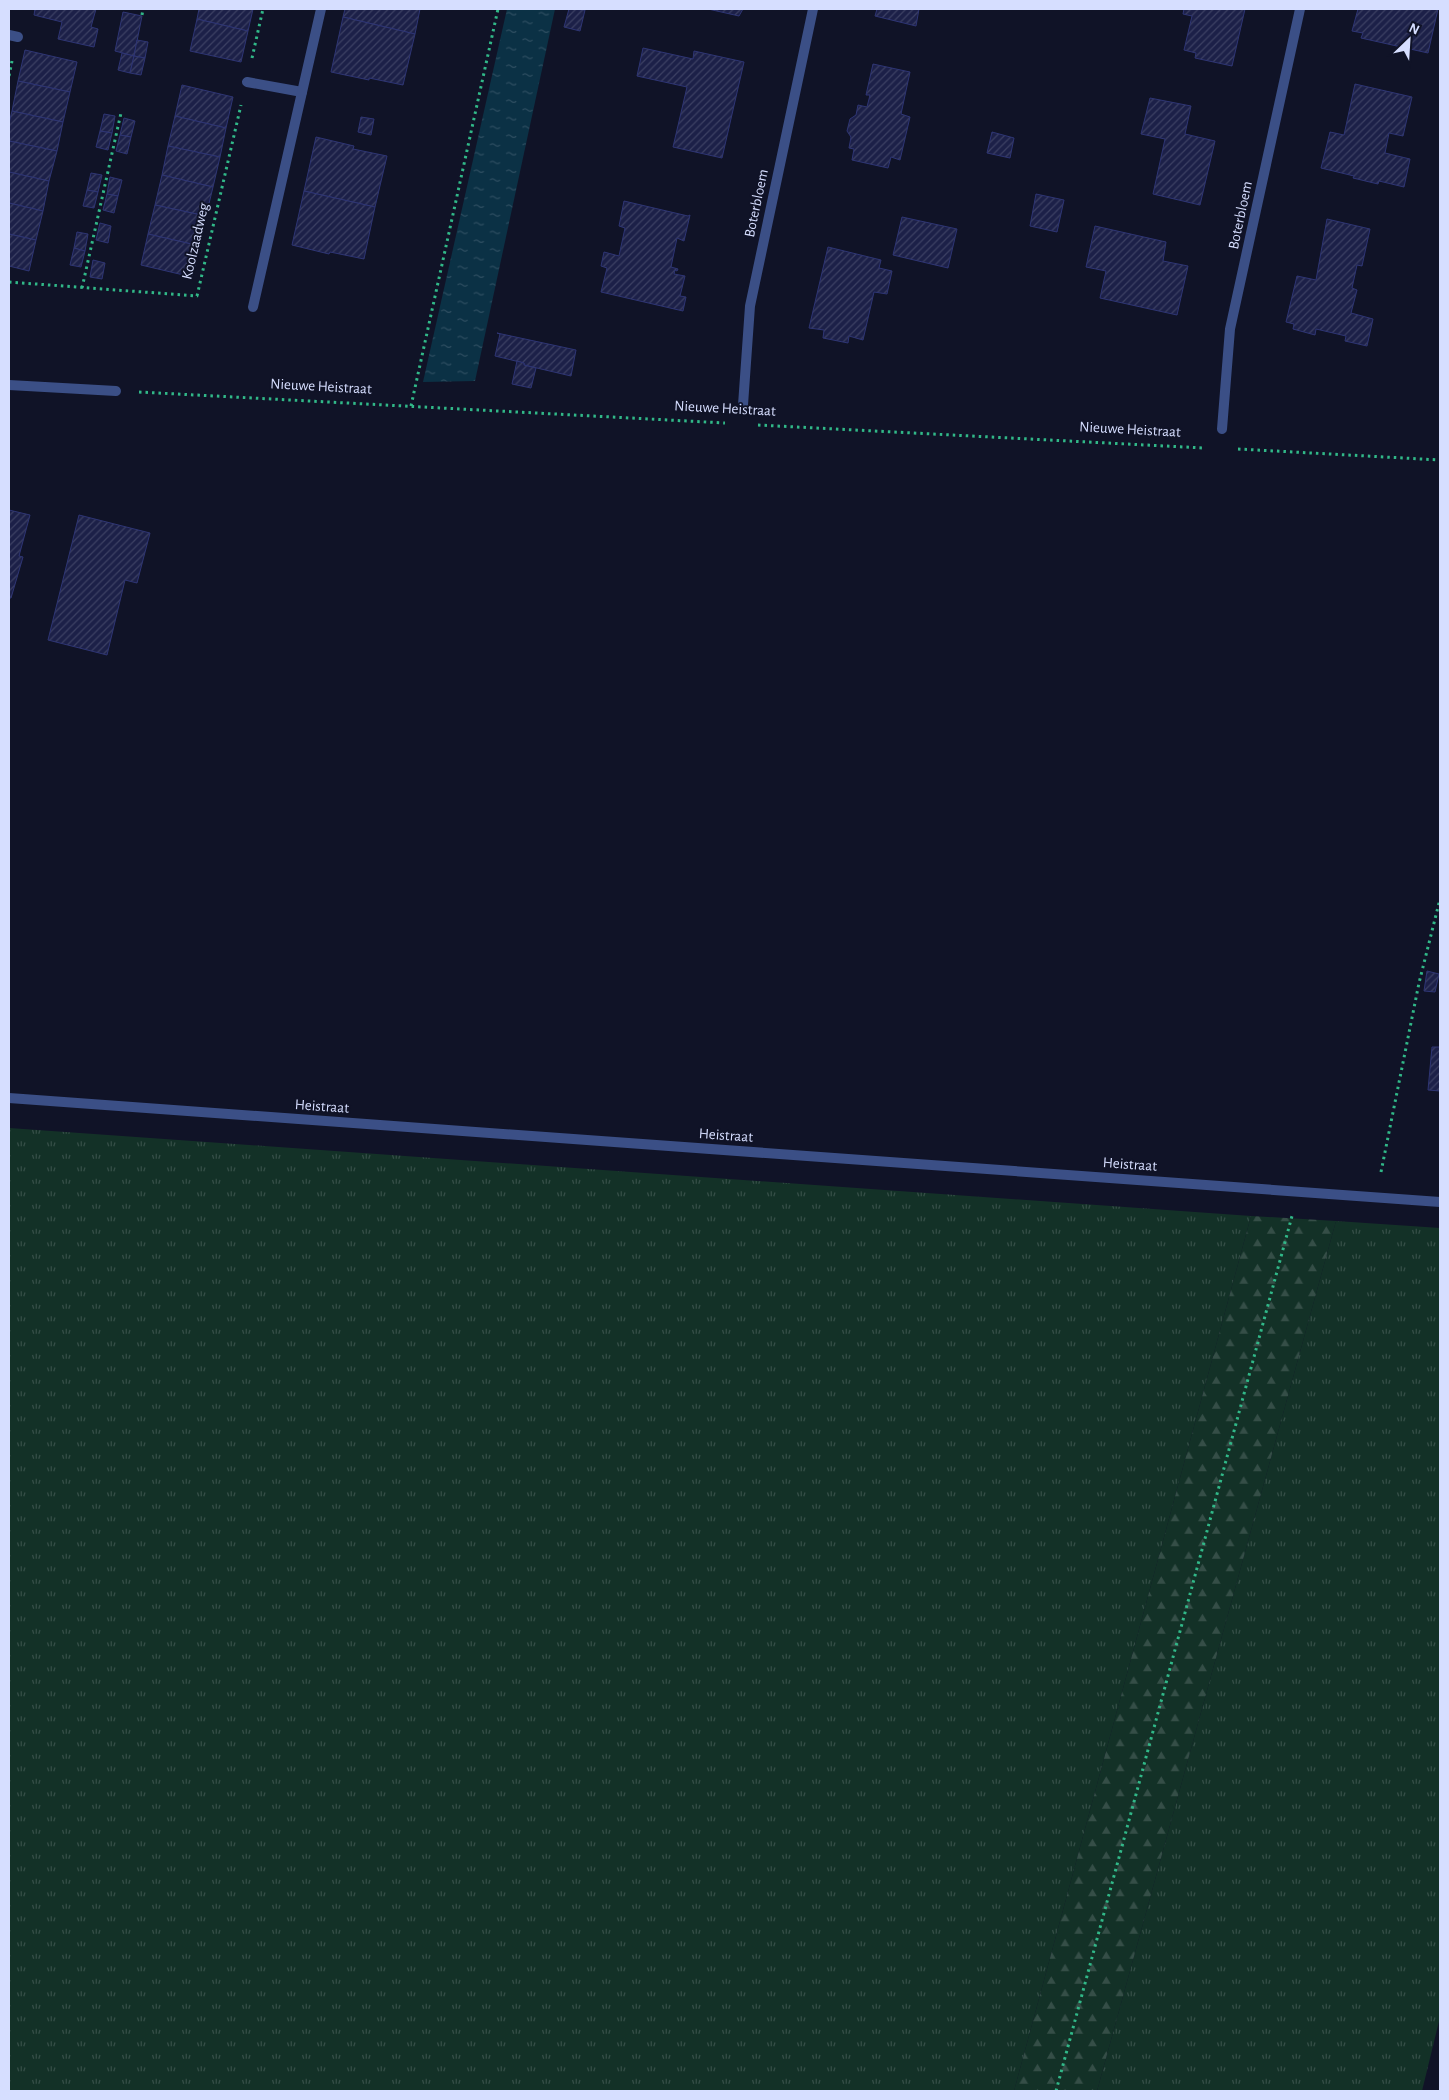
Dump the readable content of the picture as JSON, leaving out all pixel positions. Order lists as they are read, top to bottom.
{
  "streets": {
    "street": ["Boterbloem", "Heistraat"],
    "path": ["Koolzaadweg", "Nieuwe Heistraat"]
  },
  "north": "top right"
}
